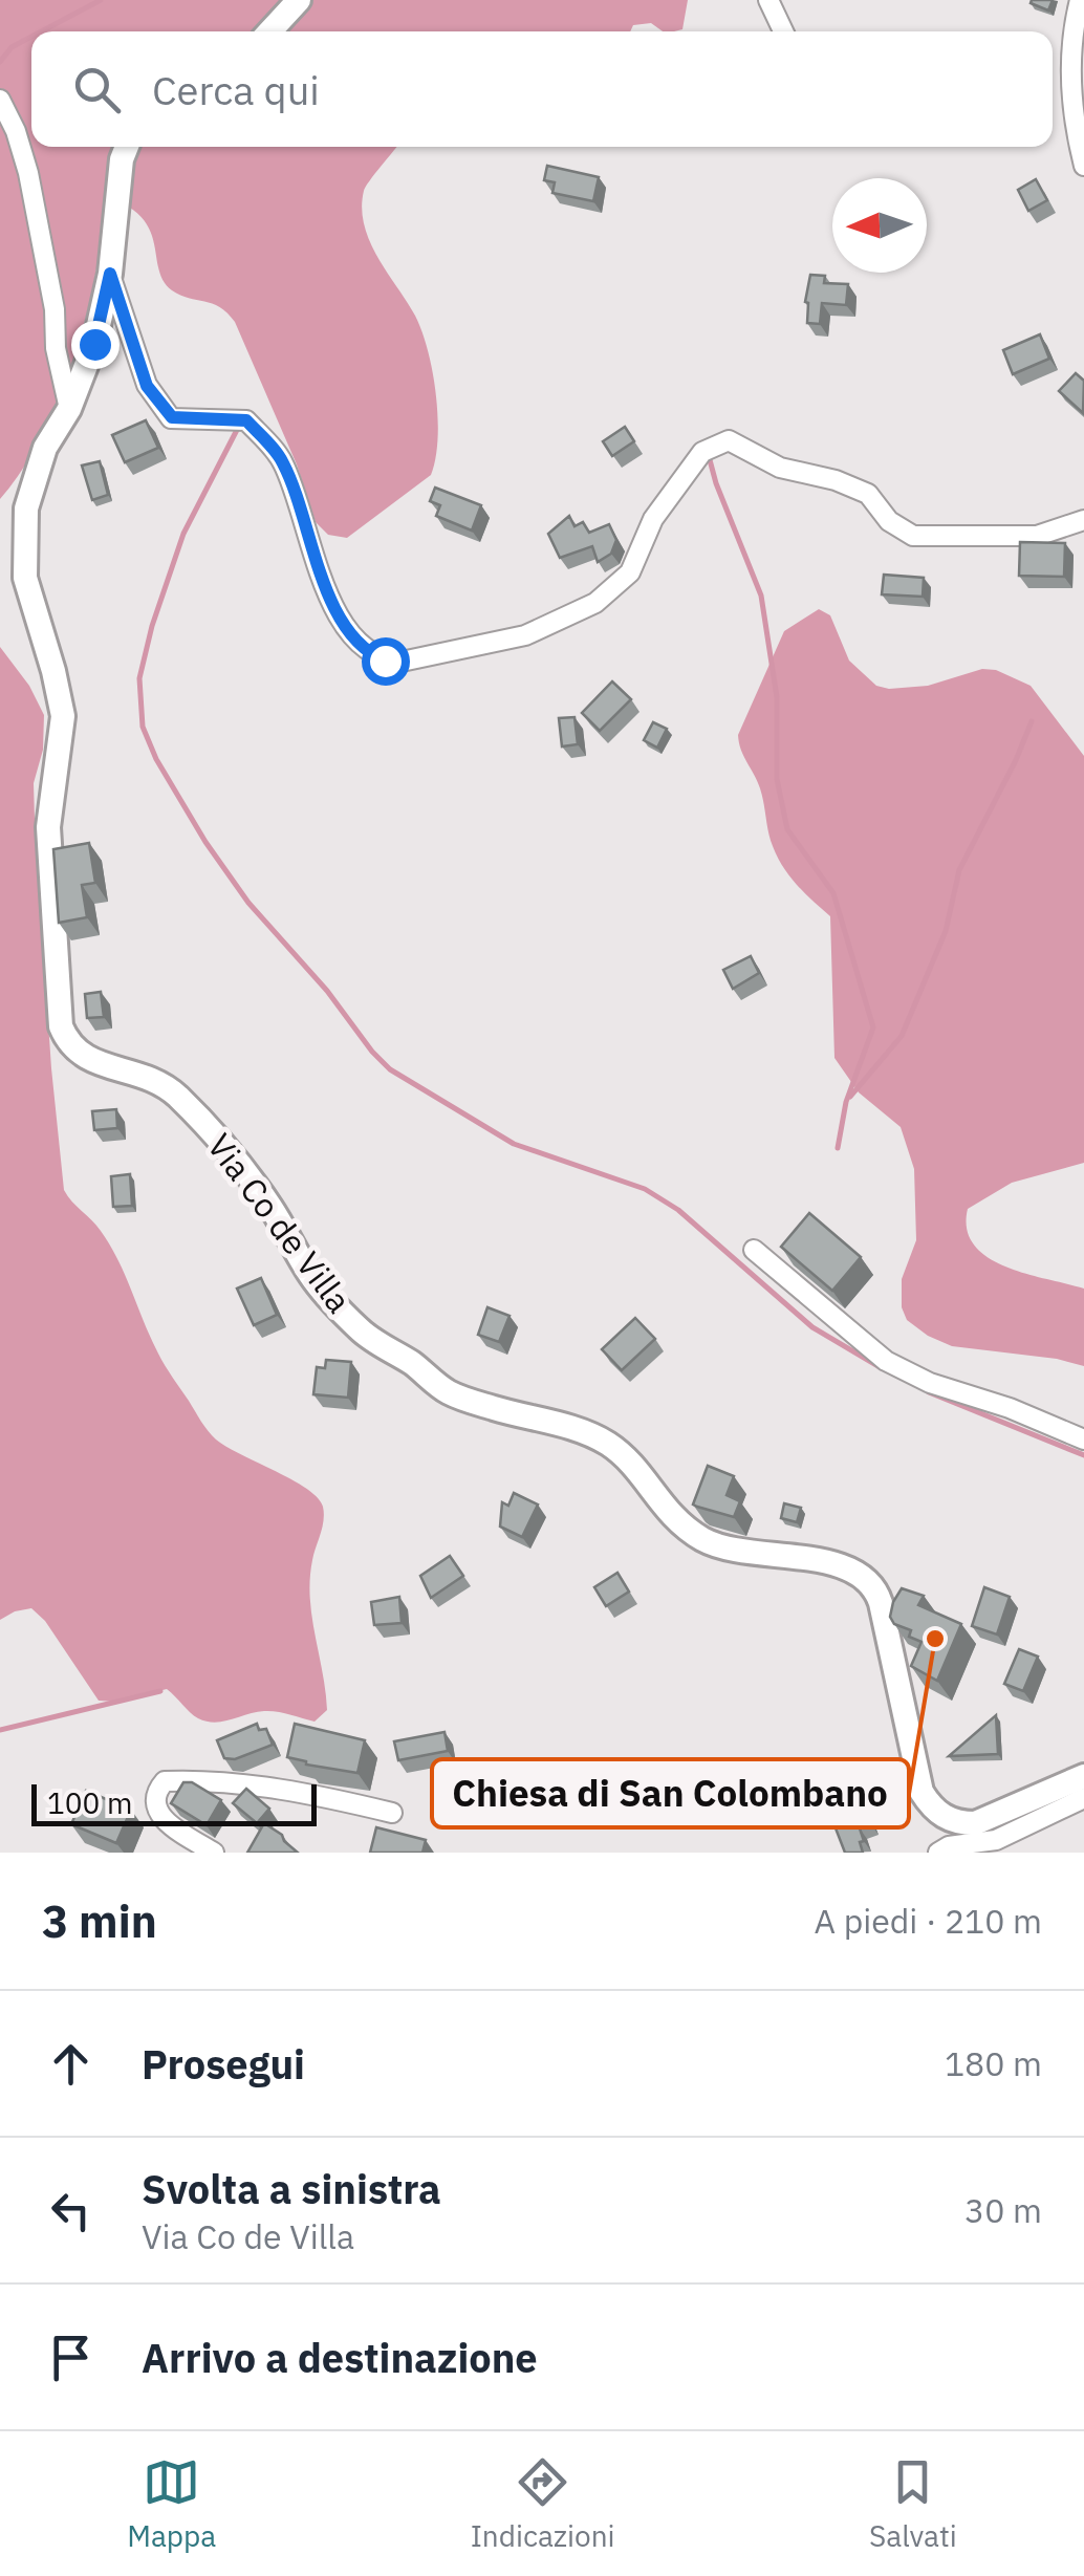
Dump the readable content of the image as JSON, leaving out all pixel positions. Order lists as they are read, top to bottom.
{
  "streets": {
    "street": ["Via Co de Villa"]
  },
  "places": ["Chiesa di San Colombano"],
  "scale_bar": "100 m",
  "north": "left",
  "page": {
    "search": "Cerca qui",
    "scale": "100 m",
    "heading": ["3 min", "A piedi · 210 m"],
    "list": [
      ["Prosegui", "180 m"],
      ["Svolta a sinistra", "Via Co de Villa", "30 m"],
      "Arrivo a destinazione"
    ],
    "nav": ["Mappa", "Indicazioni", "Salvati"]
  }
}
